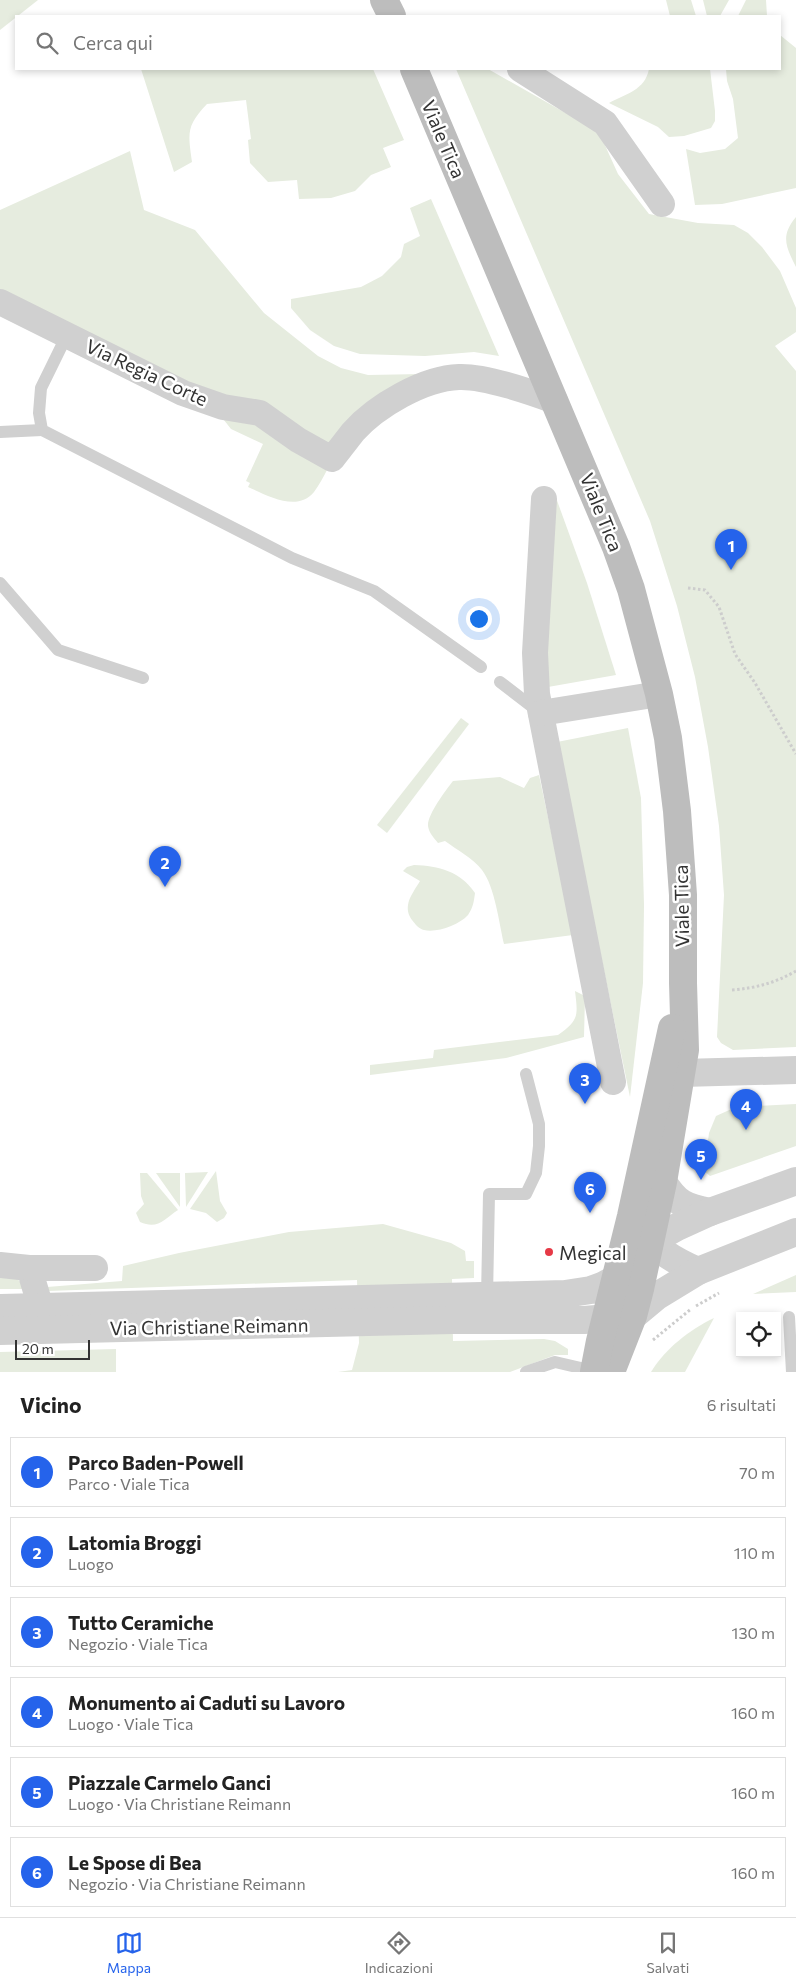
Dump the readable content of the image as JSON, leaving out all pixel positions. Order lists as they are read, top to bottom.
{
  "streets": {
    "main road": ["Viale Tica"],
    "street": ["Via Regia Corte", "Via Christiane Reimann"]
  },
  "crossings": [
    ["Viale Tica", "Via Regia Corte"]
  ],
  "places": ["Megical"],
  "scale_bar": "20 m",
  "page": {
    "search": "Cerca qui",
    "pins": [
      "1",
      "2",
      "3",
      "4",
      "5",
      "6"
    ],
    "scale": "20 m",
    "heading": ["Vicino", "6 risultati"],
    "list": [
      {
        "mark": "1",
        "name": "Parco Baden-Powell",
        "note": "Parco · Viale Tica",
        "value": "70 m"
      },
      {
        "mark": "2",
        "name": "Latomia Broggi",
        "note": "Luogo",
        "value": "110 m"
      },
      {
        "mark": "3",
        "name": "Tutto Ceramiche",
        "note": "Negozio · Viale Tica",
        "value": "130 m"
      },
      {
        "mark": "4",
        "name": "Monumento ai Caduti su Lavoro",
        "note": "Luogo · Viale Tica",
        "value": "160 m"
      },
      {
        "mark": "5",
        "name": "Piazzale Carmelo Ganci",
        "note": "Luogo · Via Christiane Reimann",
        "value": "160 m"
      },
      {
        "mark": "6",
        "name": "Le Spose di Bea",
        "note": "Negozio · Via Christiane Reimann",
        "value": "160 m"
      }
    ],
    "nav": ["Mappa", "Indicazioni", "Salvati"]
  }
}
